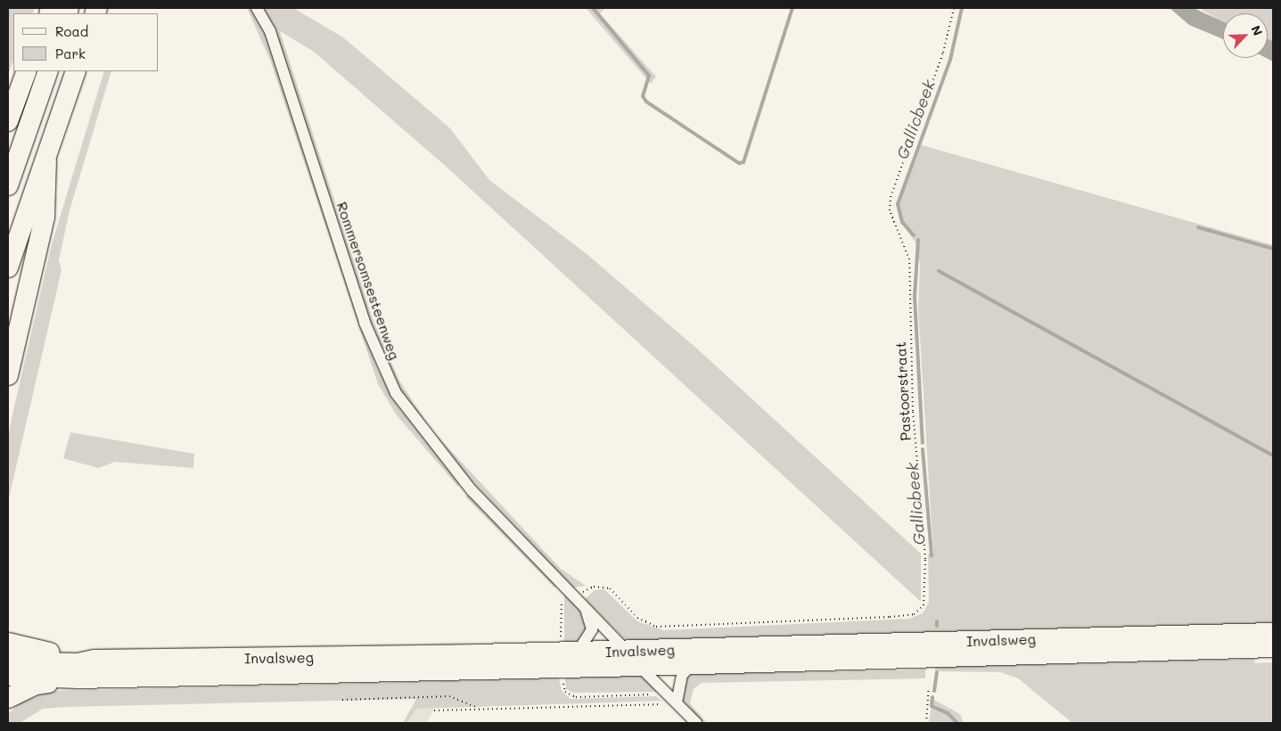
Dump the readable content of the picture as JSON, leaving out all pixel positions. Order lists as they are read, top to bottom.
{
  "streets": {
    "highway": ["Invalsweg"],
    "street": ["Rommersomsesteenweg"],
    "path": ["Pastoorstraat"]
  },
  "crossings": [
    ["Rommersomsesteenweg", "Pastoorstraat"],
    ["Rommersomsesteenweg", "Invalsweg"]
  ],
  "water": ["Gallicbeek"],
  "legend": ["Road", "Park"],
  "north": "top right"
}
